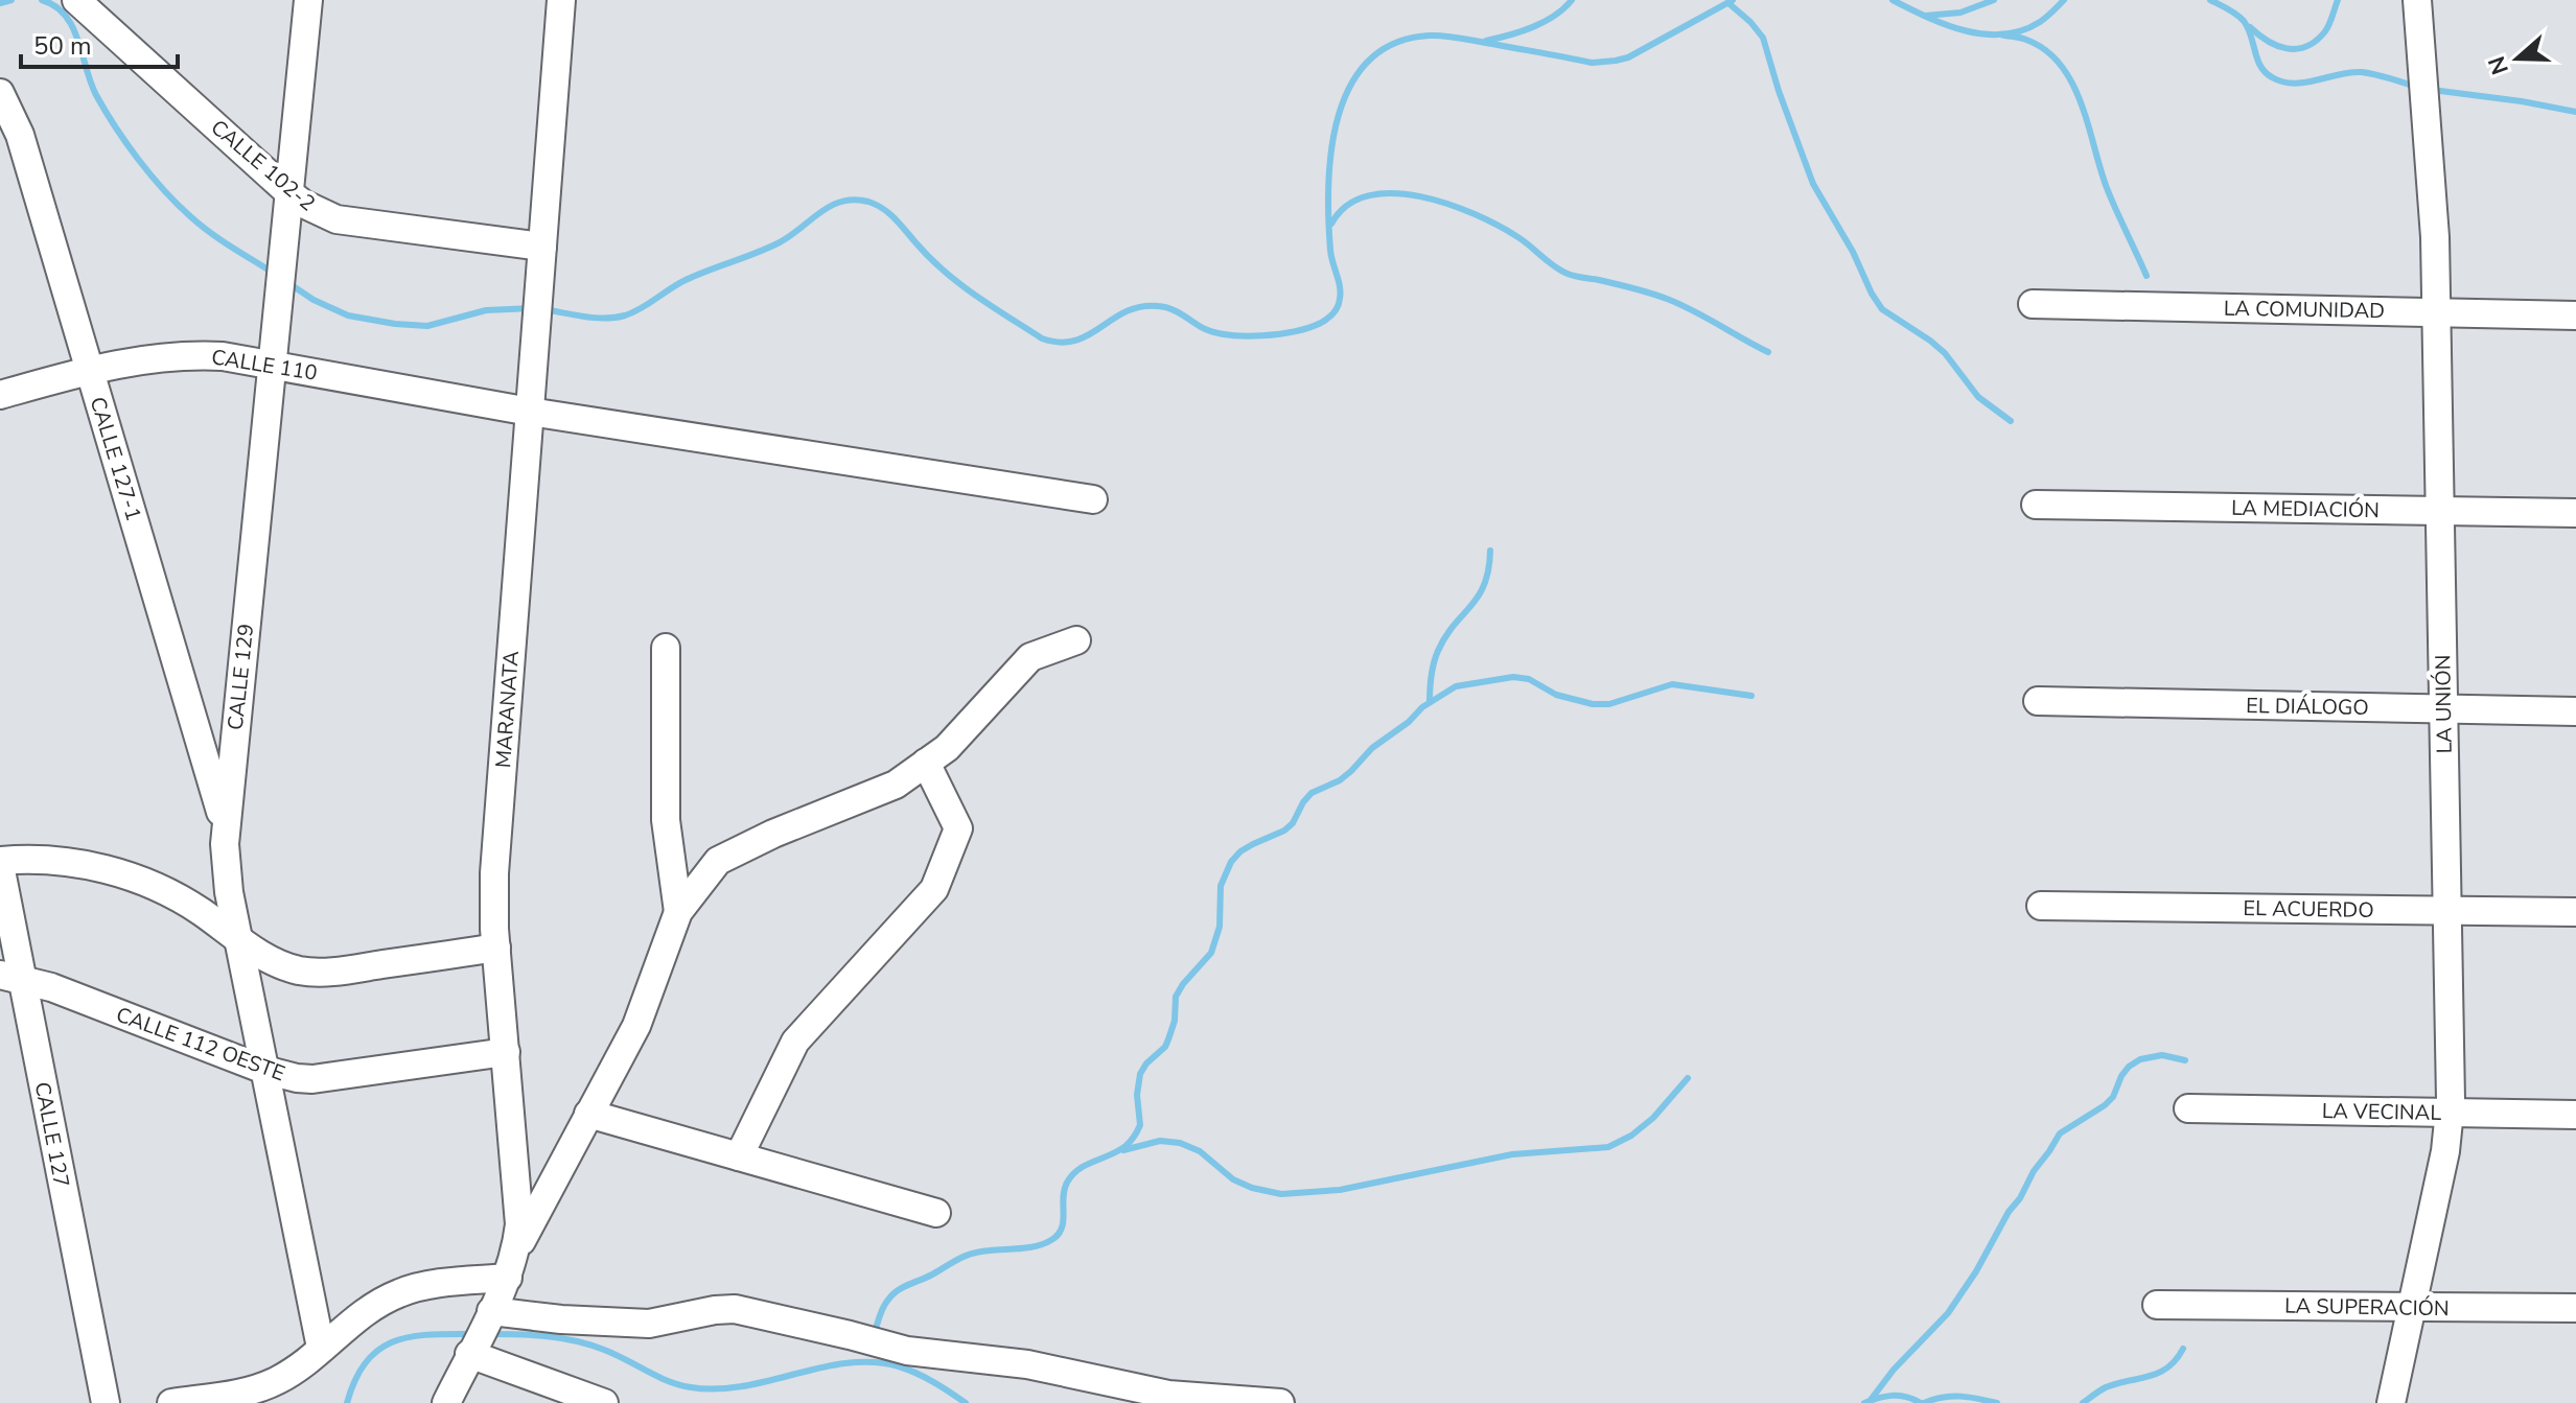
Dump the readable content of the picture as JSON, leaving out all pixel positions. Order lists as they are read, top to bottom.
{
  "streets": {
    "street": [
      "CALLE 102-2",
      "LA COMUNIDAD",
      "CALLE 110",
      "CALLE 127-1",
      "LA MEDIACIÓN",
      "CALLE 129",
      "LA UNIÓN",
      "EL DIÁLOGO",
      "MARANATA",
      "EL ACUERDO",
      "CALLE 112 OESTE",
      "LA VECINAL",
      "CALLE 127",
      "LA SUPERACIÓN"
    ]
  },
  "crossings": [
    ["CALLE 102-2", "CALLE 129"],
    ["CALLE 102-2", "MARANATA"],
    ["LA COMUNIDAD", "LA UNIÓN"],
    ["CALLE 110", "CALLE 127-1"],
    ["CALLE 110", "CALLE 129"],
    ["CALLE 110", "MARANATA"],
    ["CALLE 127-1", "CALLE 129"],
    ["LA MEDIACIÓN", "LA UNIÓN"],
    ["CALLE 129", "CALLE 112 OESTE"],
    ["LA UNIÓN", "EL DIÁLOGO"],
    ["LA UNIÓN", "EL ACUERDO"],
    ["LA UNIÓN", "LA VECINAL"],
    ["LA UNIÓN", "LA SUPERACIÓN"],
    ["MARANATA", "CALLE 112 OESTE"],
    ["CALLE 112 OESTE", "CALLE 127"]
  ],
  "scale_bar": "50 m",
  "north": "left"
}
